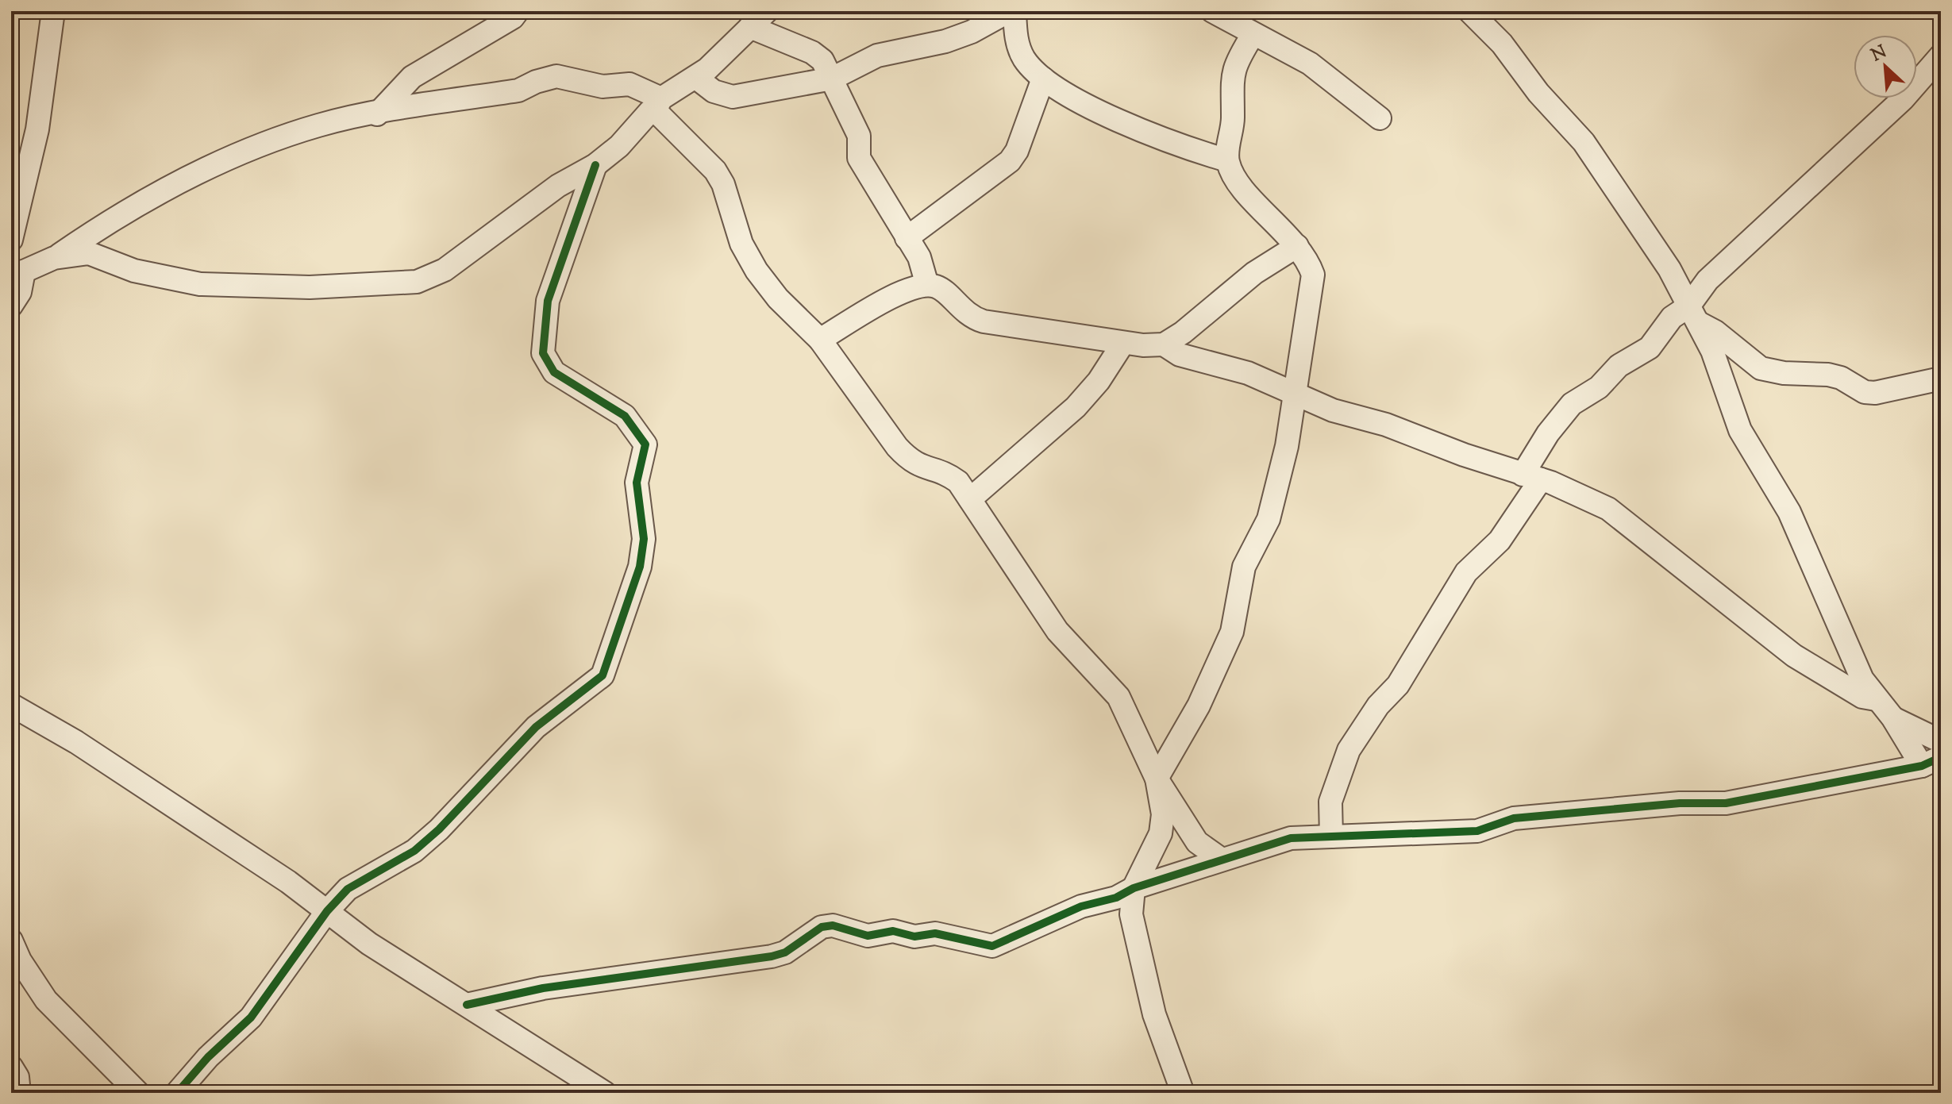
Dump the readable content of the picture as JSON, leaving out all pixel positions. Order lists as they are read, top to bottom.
{
  "north": "top left"
}
